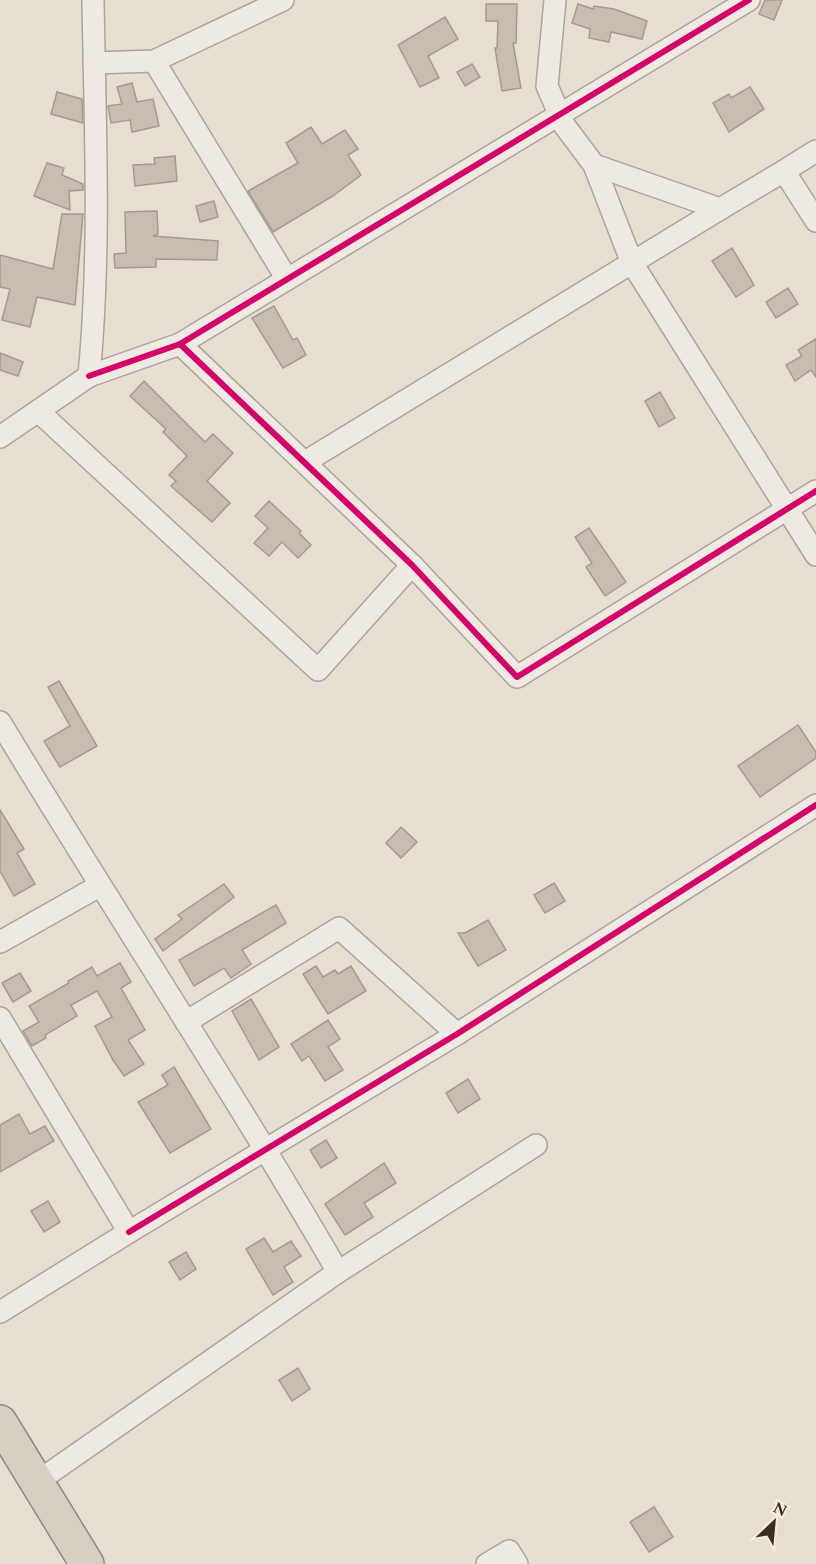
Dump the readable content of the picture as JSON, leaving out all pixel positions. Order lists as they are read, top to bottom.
{
  "north": "top right"
}
